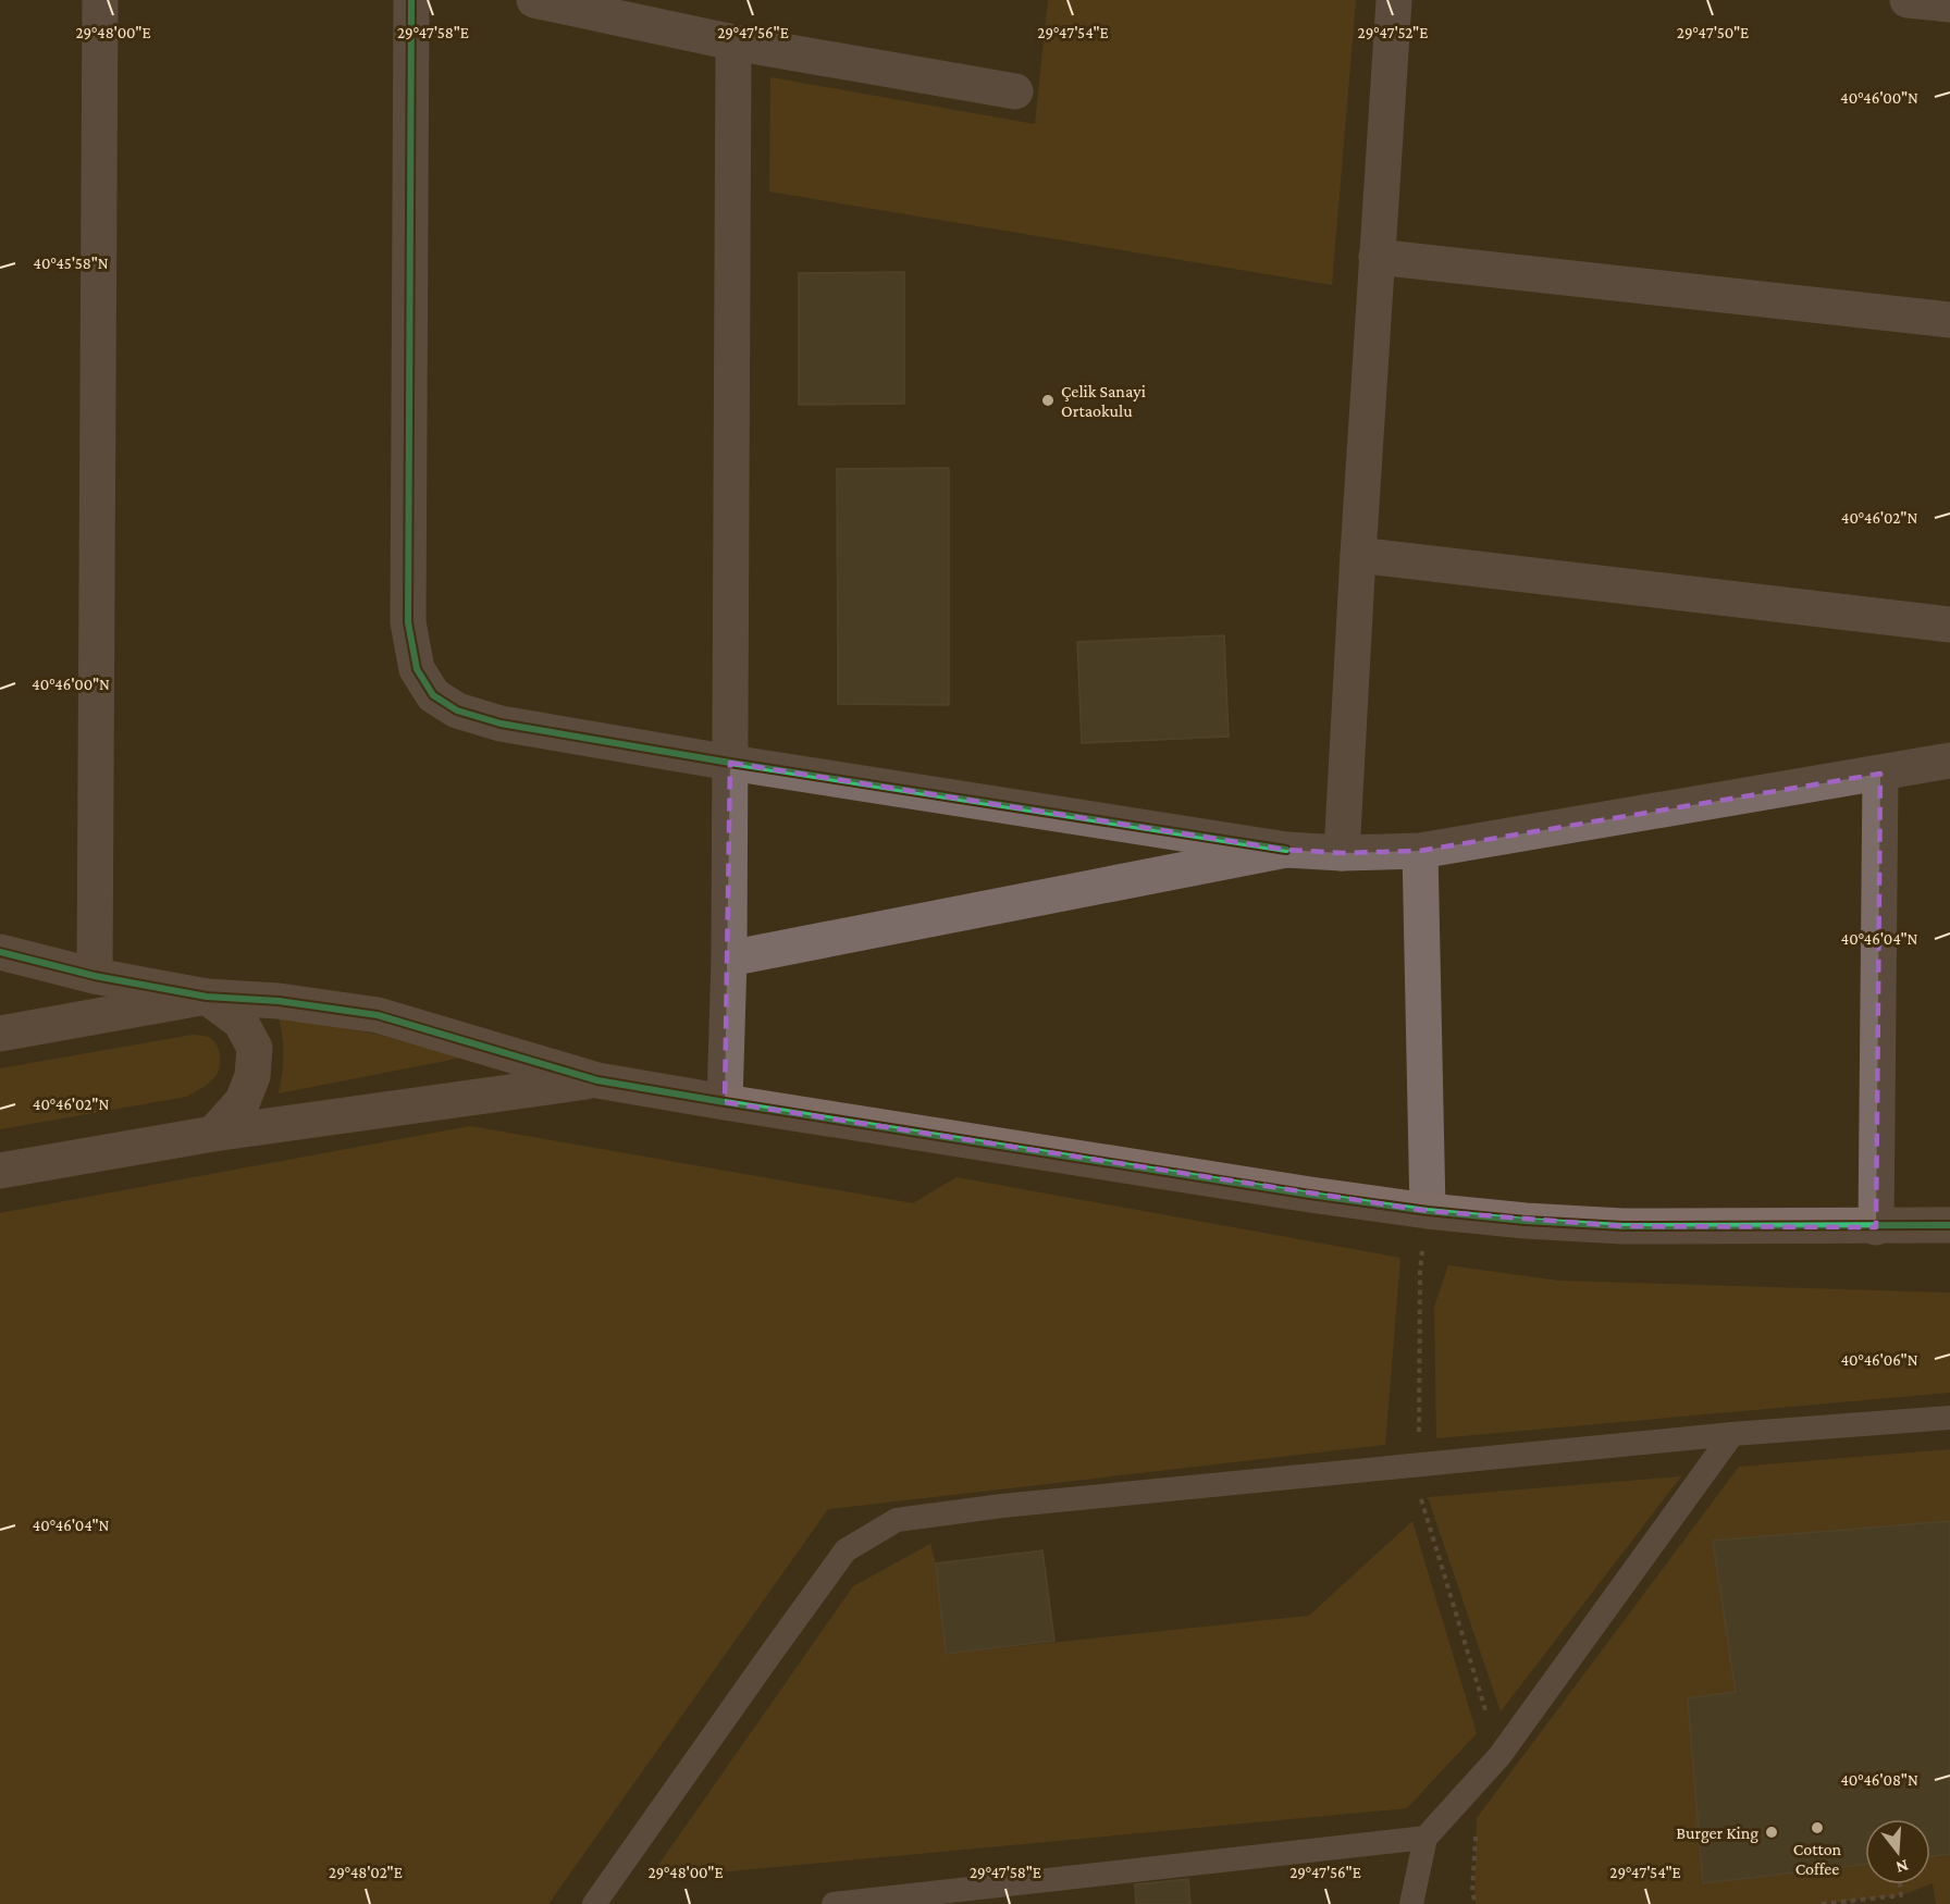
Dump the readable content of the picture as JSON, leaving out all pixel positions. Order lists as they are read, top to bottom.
{
  "places": ["Çelik Sanayi Ortaokulu", "Cotton Coffee", "Burger King"],
  "north": "bottom",
  "coordinates": [
    "29°48'00\"E",
    "29°47'58\"E",
    "29°47'56\"E",
    "29°47'54\"E",
    "29°47'52\"E",
    "29°47'50\"E",
    "40°46'00\"N",
    "40°45'58\"N",
    "40°46'02\"N",
    "40°46'04\"N",
    "40°46'06\"N",
    "40°46'08\"N",
    "29°48'02\"E"
  ]
}
